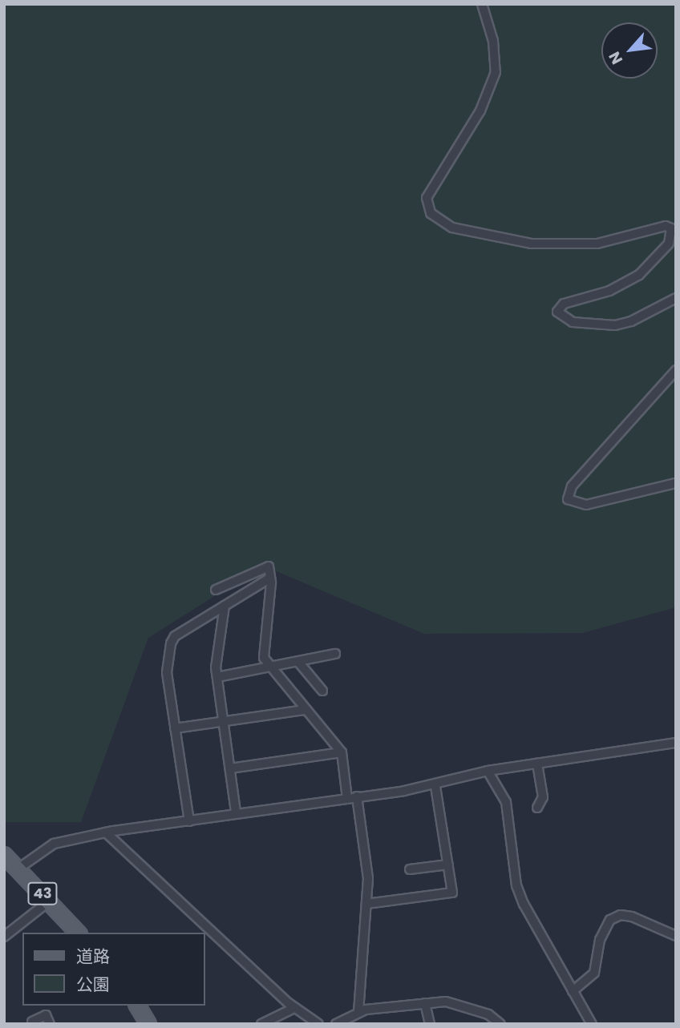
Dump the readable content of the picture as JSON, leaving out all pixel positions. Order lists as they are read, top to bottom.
{
  "streets": {
    "main road": ["43"]
  },
  "legend": ["道路", "公園"],
  "north": "bottom left"
}
